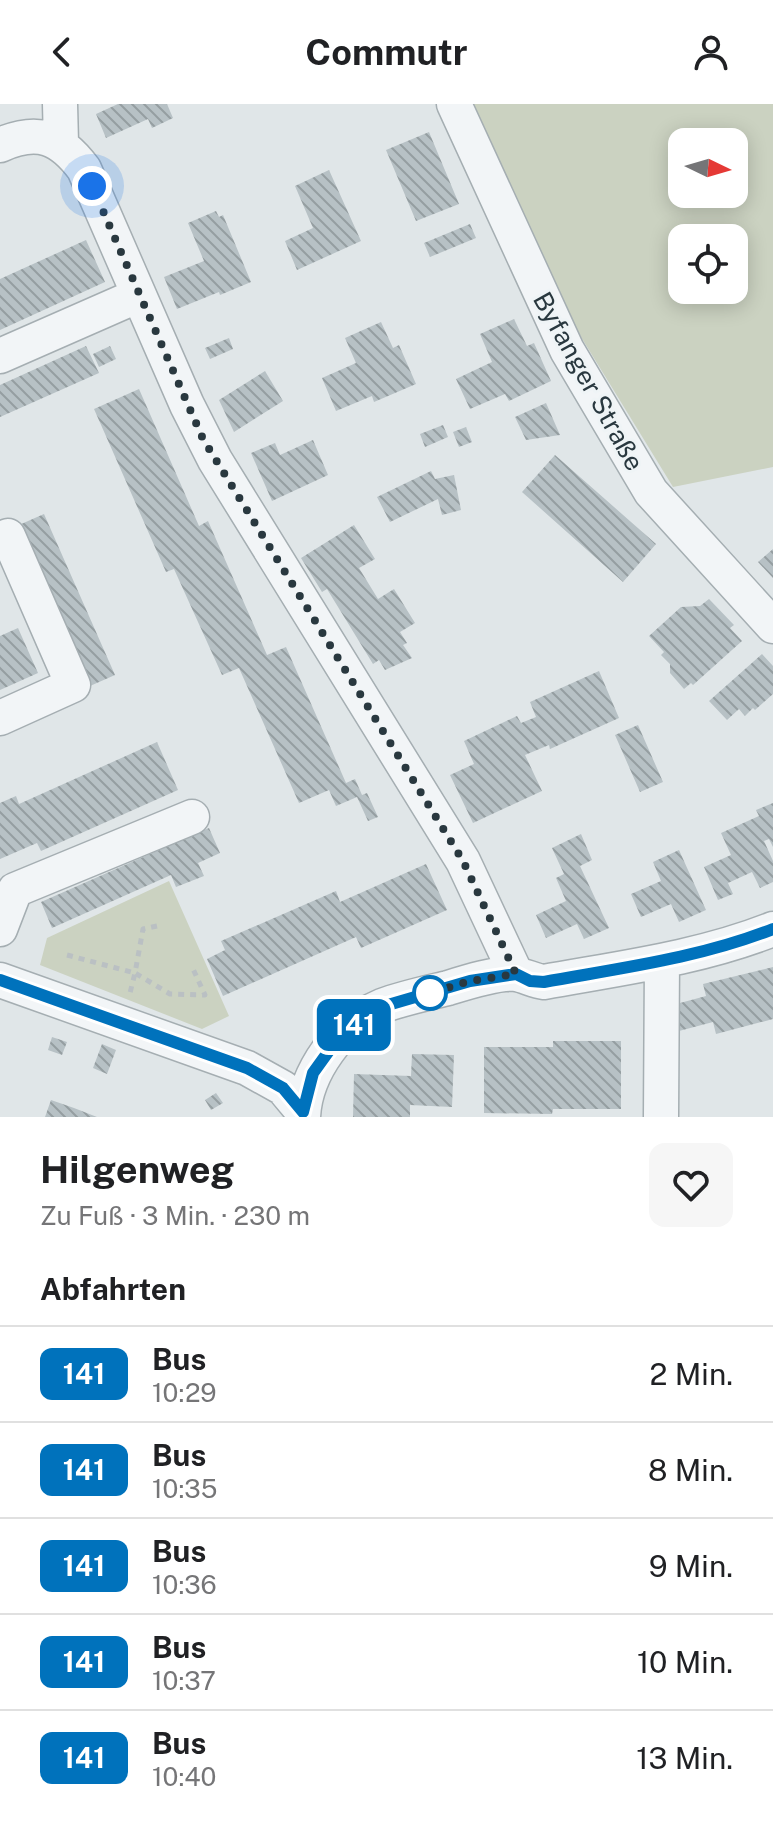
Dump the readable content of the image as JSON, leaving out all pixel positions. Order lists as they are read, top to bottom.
{
  "streets": {
    "street": ["Byfanger Straße"]
  },
  "lines": ["bus line 141"],
  "north": "right",
  "page": {
    "header": "Commutr",
    "on_map": "141",
    "heading": [
      ["Hilgenweg", "Zu Fuß · 3 Min. · 230 m"],
      "Abfahrten"
    ],
    "list": [
      {
        "mark": "141",
        "name": "Bus",
        "note": "10:29",
        "value": "2 Min."
      },
      {
        "mark": "141",
        "name": "Bus",
        "note": "10:35",
        "value": "8 Min."
      },
      {
        "mark": "141",
        "name": "Bus",
        "note": "10:36",
        "value": "9 Min."
      },
      {
        "mark": "141",
        "name": "Bus",
        "note": "10:37",
        "value": "10 Min."
      },
      {
        "mark": "141",
        "name": "Bus",
        "note": "10:40",
        "value": "13 Min."
      }
    ]
  }
}
